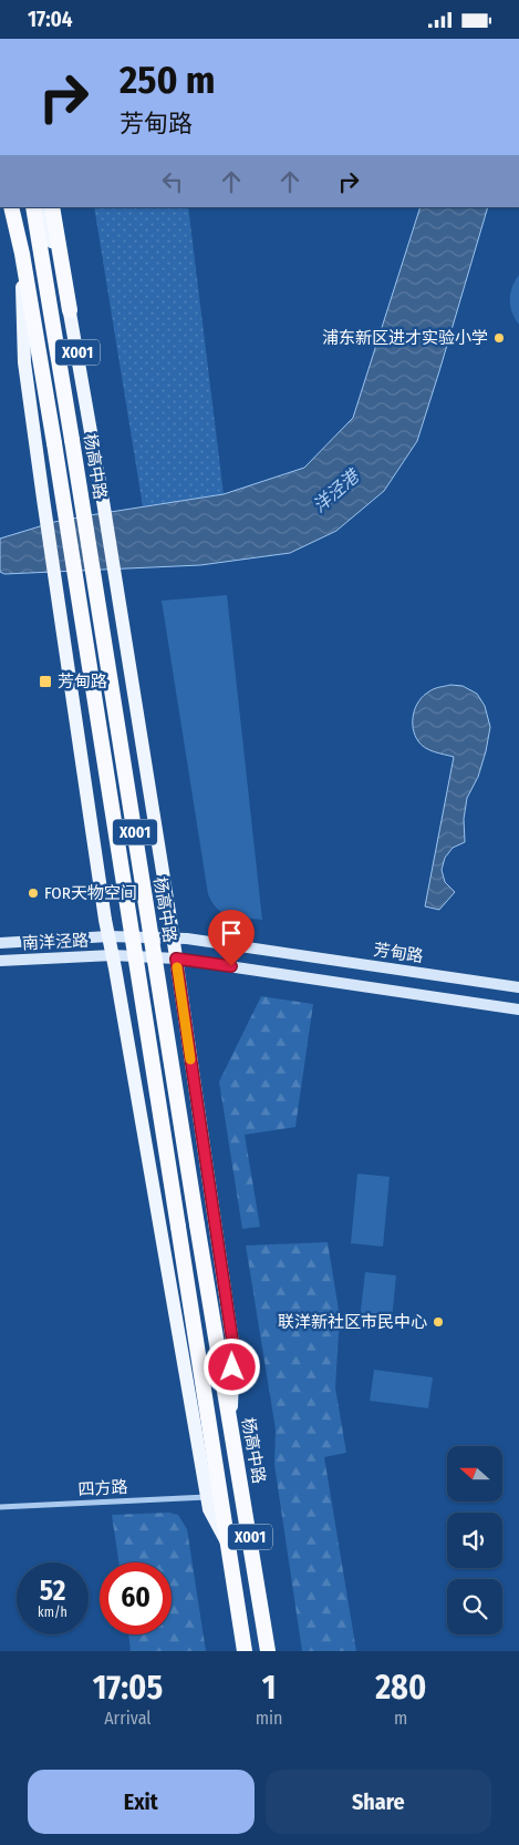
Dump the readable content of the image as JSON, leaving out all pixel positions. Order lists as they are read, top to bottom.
{
  "streets": {
    "highway": ["X001", "杨高中路"],
    "main road": ["南洋泾路", "芳甸路"],
    "street": ["四方路"]
  },
  "crossings": [
    ["X001", "杨高中路"],
    ["X001", "南洋泾路"],
    ["X001", "芳甸路"],
    ["X001", "四方路"],
    ["杨高中路", "芳甸路"],
    ["南洋泾路", "芳甸路"]
  ],
  "water": ["洋泾港"],
  "places": {
    "other": ["浦东新区进才实验小学", "FOR天物空间", "联洋新社区市民中心"],
    "transit": ["芳甸路"]
  },
  "north": "left",
  "page": {
    "status": "17:04",
    "turn": ["250 m", "芳甸路"],
    "speed": "52 km/h",
    "limit": "60",
    "eta": [
      "17:05",
      "Arrival",
      "1",
      "min",
      "280",
      "m"
    ],
    "buttons": ["Exit", "Share"]
  }
}
